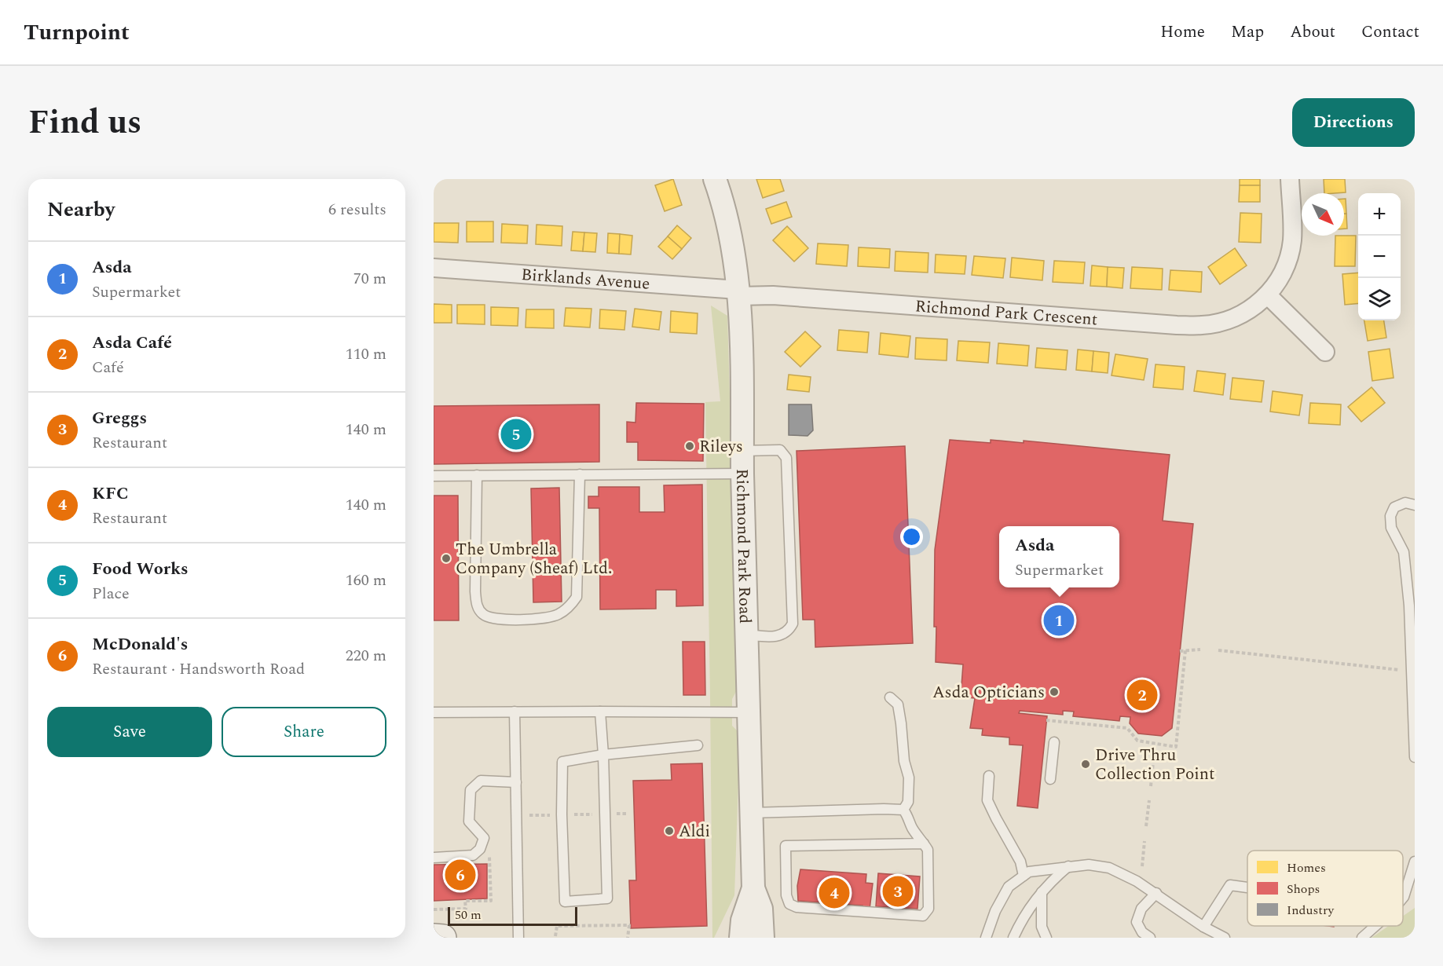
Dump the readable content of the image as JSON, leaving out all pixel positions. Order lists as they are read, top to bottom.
{
  "streets": {
    "street": ["Birklands Avenue", "Richmond Park Crescent", "Richmond Park Road"]
  },
  "crossings": [
    ["Birklands Avenue", "Richmond Park Crescent"],
    ["Birklands Avenue", "Richmond Park Road"],
    ["Richmond Park Crescent", "Richmond Park Road"]
  ],
  "places": [
    "Rileys",
    "The Umbrella Company (Sheaf) Ltd.",
    "Asda Opticians",
    "Drive Thru Collection Point",
    "Aldi"
  ],
  "legend": ["Homes", "Shops", "Industry"],
  "scale_bar": "50 m",
  "north": "bottom right",
  "page": {
    "header": "Turnpoint",
    "nav": [
      "Home",
      "Map",
      "About",
      "Contact"
    ],
    "title": "Find us",
    "buttons": [
      "Directions",
      ["Save", "Share"]
    ],
    "heading": ["Nearby", "6 results"],
    "map_buttons": ["+", "−"],
    "list": [
      {
        "mark": "1",
        "name": "Asda",
        "note": "Supermarket",
        "value": "70 m"
      },
      {
        "mark": "2",
        "name": "Asda Café",
        "note": "Café",
        "value": "110 m"
      },
      {
        "mark": "3",
        "name": "Greggs",
        "note": "Restaurant",
        "value": "140 m"
      },
      {
        "mark": "4",
        "name": "KFC",
        "note": "Restaurant",
        "value": "140 m"
      },
      {
        "mark": "5",
        "name": "Food Works",
        "note": "Place",
        "value": "160 m"
      },
      {
        "mark": "6",
        "name": "McDonald's",
        "note": "Restaurant · Handsworth Road",
        "value": "220 m"
      }
    ],
    "pins": [
      "5",
      "1",
      "2",
      "6",
      "3",
      "4"
    ],
    "popup": ["Asda", "Supermarket"],
    "scale": "50 m"
  }
}
